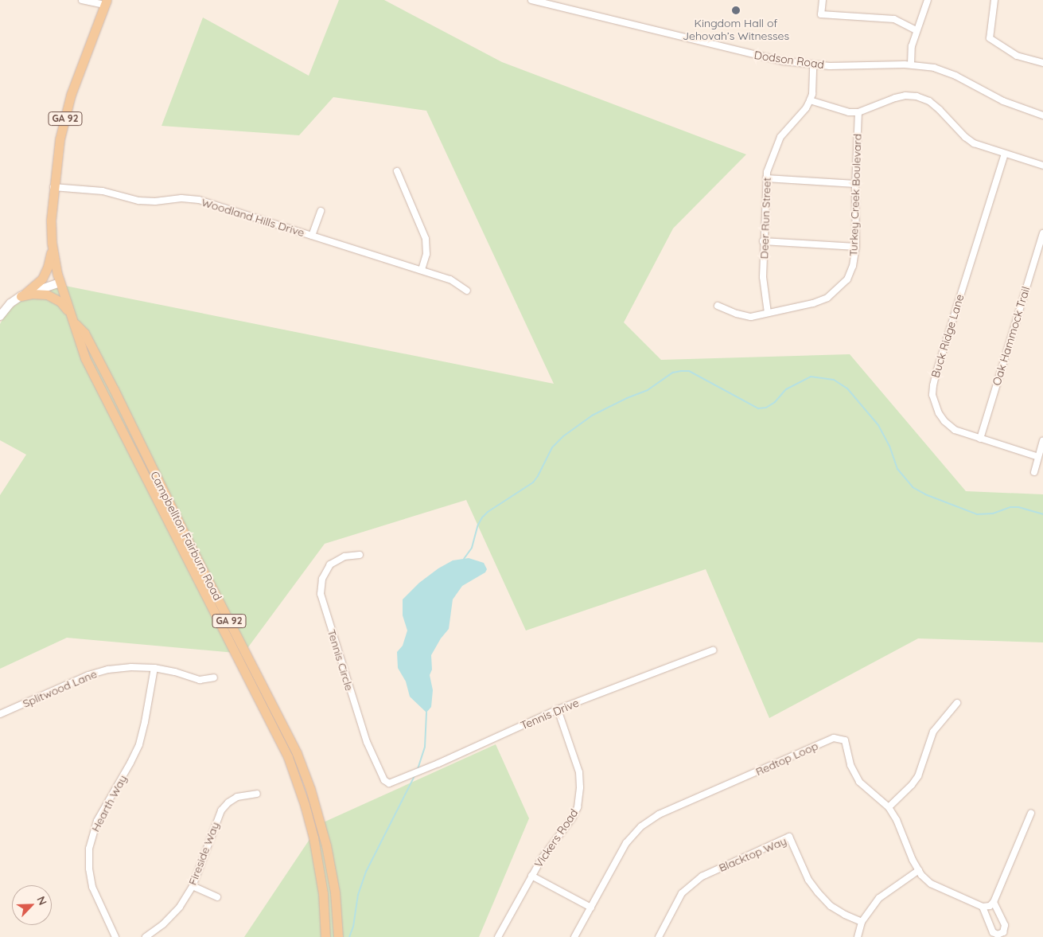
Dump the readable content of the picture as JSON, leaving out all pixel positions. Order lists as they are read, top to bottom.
{
  "streets": {
    "main road": ["GA 92", "Campbellton Fairburn Road"],
    "street": [
      "Dodson Road",
      "Turkey Creek Boulevard",
      "Woodland Hills Drive",
      "Deer Run Street",
      "Buck Ridge Lane",
      "Oak Hammock Trail",
      "Tennis Circle",
      "Splitwood Lane",
      "Tennis Drive",
      "Redtop Loop",
      "Hearth Way",
      "Vickers Road",
      "Fireside Way",
      "Blacktop Way"
    ]
  },
  "crossings": [
    ["Dodson Road", "Deer Run Street"],
    ["Turkey Creek Boulevard", "Deer Run Street"],
    ["Woodland Hills Drive", "Campbellton Fairburn Road"],
    ["Buck Ridge Lane", "Oak Hammock Trail"],
    ["Tennis Circle", "Tennis Drive"],
    ["Splitwood Lane", "Hearth Way"],
    ["Tennis Drive", "Vickers Road"]
  ],
  "places": ["Kingdom Hall of Jehovah’s Witnesses"],
  "north": "top right"
}
